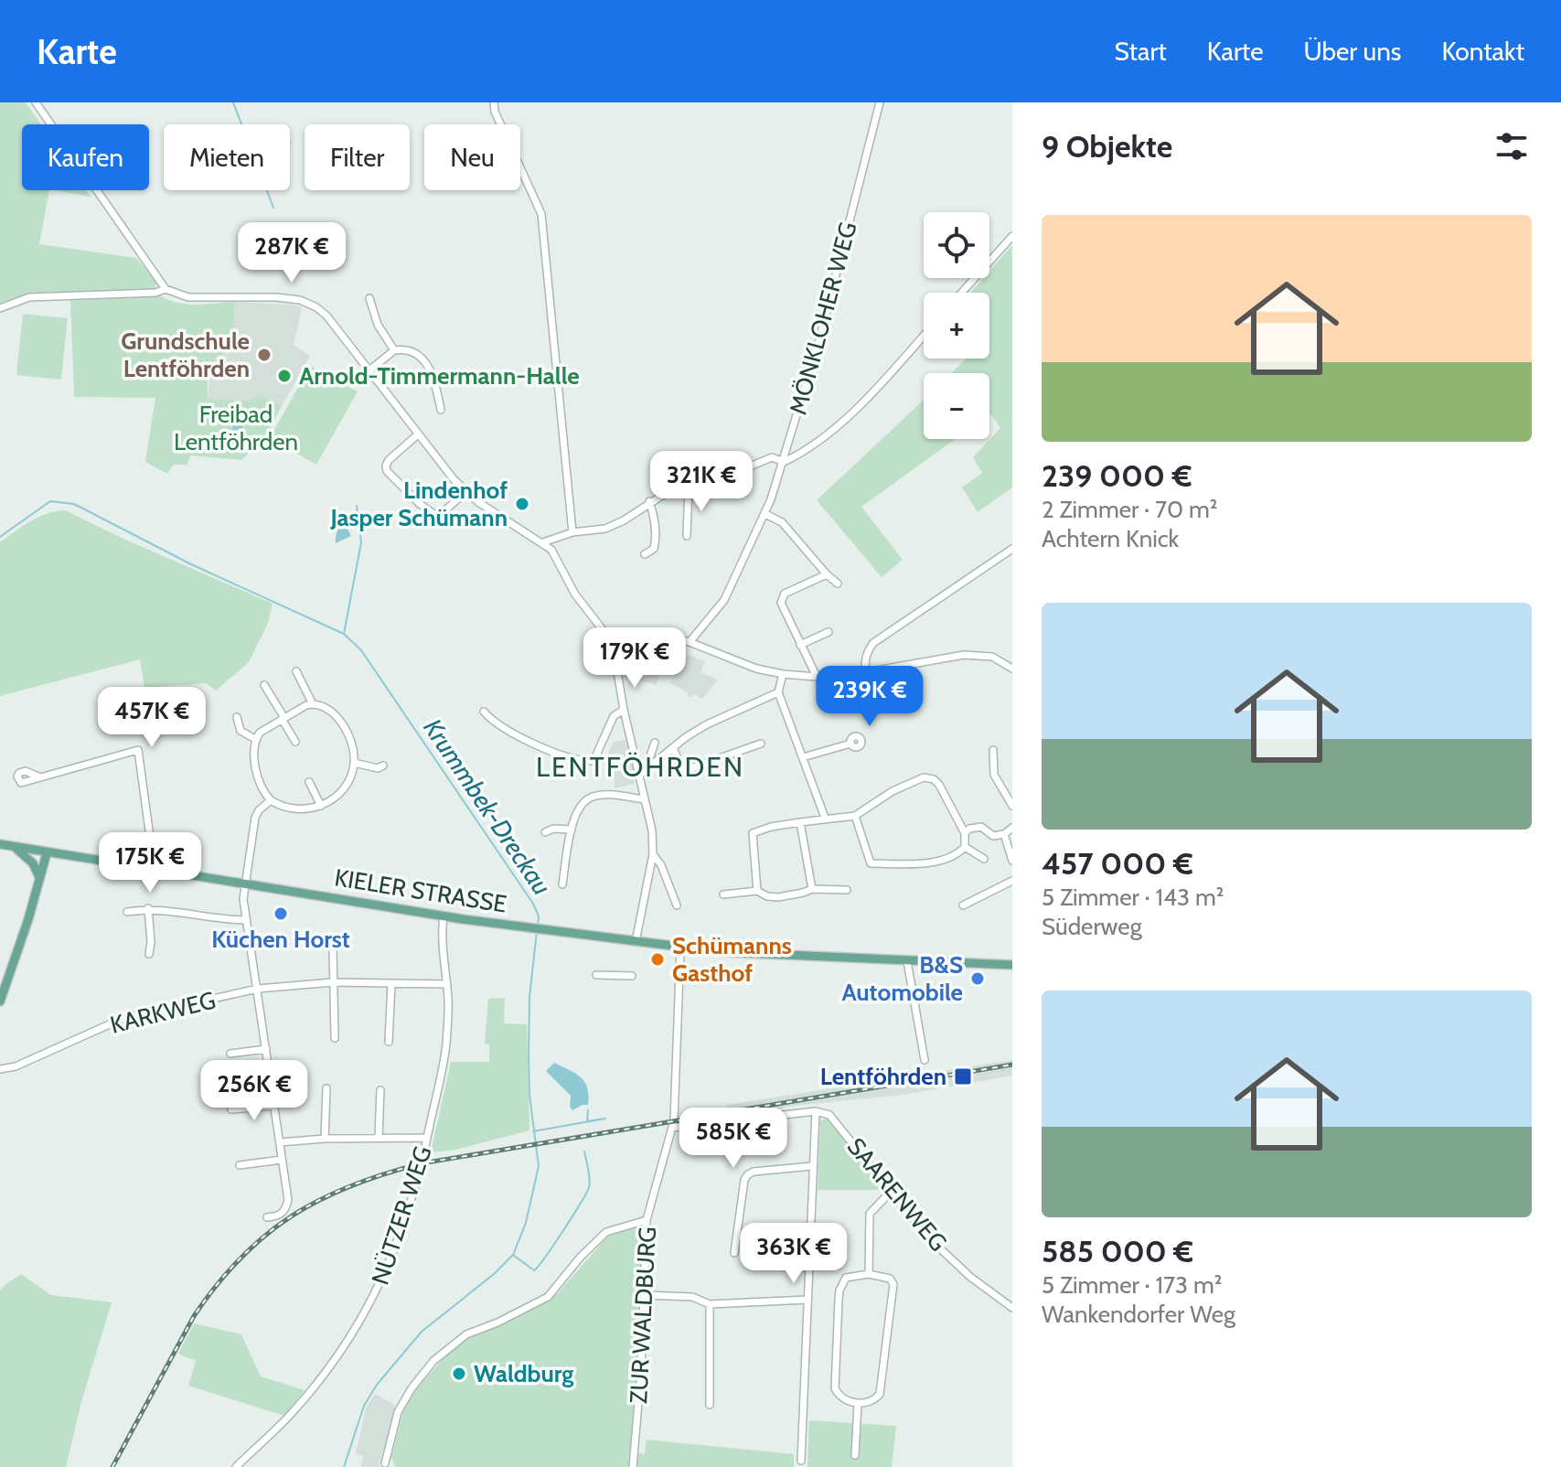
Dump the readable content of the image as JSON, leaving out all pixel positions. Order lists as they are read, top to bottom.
{
  "streets": {
    "main road": ["KIELER STRASSE"],
    "street": [
      "MÖNKLOHER WEG",
      "KARKWEG",
      "SAARENWEG",
      "NÜTZER WEG",
      "ZUR WALDBURG"
    ]
  },
  "crossings": [
    ["KIELER STRASSE", "NÜTZER WEG"],
    ["KIELER STRASSE", "ZUR WALDBURG"],
    ["KARKWEG", "NÜTZER WEG"]
  ],
  "districts": ["LENTFÖHRDEN"],
  "water": ["Krummbek-Dreckau"],
  "parks": ["Freibad Lentföhrden"],
  "places": {
    "other": [
      "Grundschule Lentföhrden",
      "Arnold-Timmermann-Halle",
      "Lindenhof Jasper Schümann",
      "Küchen Horst",
      "Schümanns Gasthof",
      "B&S Automobile",
      "Waldburg"
    ],
    "transit": ["Lentföhrden"]
  },
  "page": {
    "header": "Karte",
    "nav": [
      "Start",
      "Karte",
      "Über uns",
      "Kontakt"
    ],
    "heading": "9 Objekte",
    "chip": [
      "Kaufen",
      "Mieten",
      "Filter",
      "Neu"
    ],
    "list": [
      {
        "name": "239 000 €",
        "note": "2 Zimmer · 70 m² · Achtern Knick"
      },
      {
        "name": "457 000 €",
        "note": "5 Zimmer · 143 m² · Süderweg"
      },
      {
        "name": "585 000 €",
        "note": "5 Zimmer · 173 m² · Wankendorfer Weg"
      }
    ],
    "map_buttons": ["+", "−"],
    "price": [
      "287K €",
      "321K €",
      "179K €",
      "239K €",
      "457K €",
      "175K €",
      "256K €",
      "585K €",
      "363K €"
    ]
  }
}
